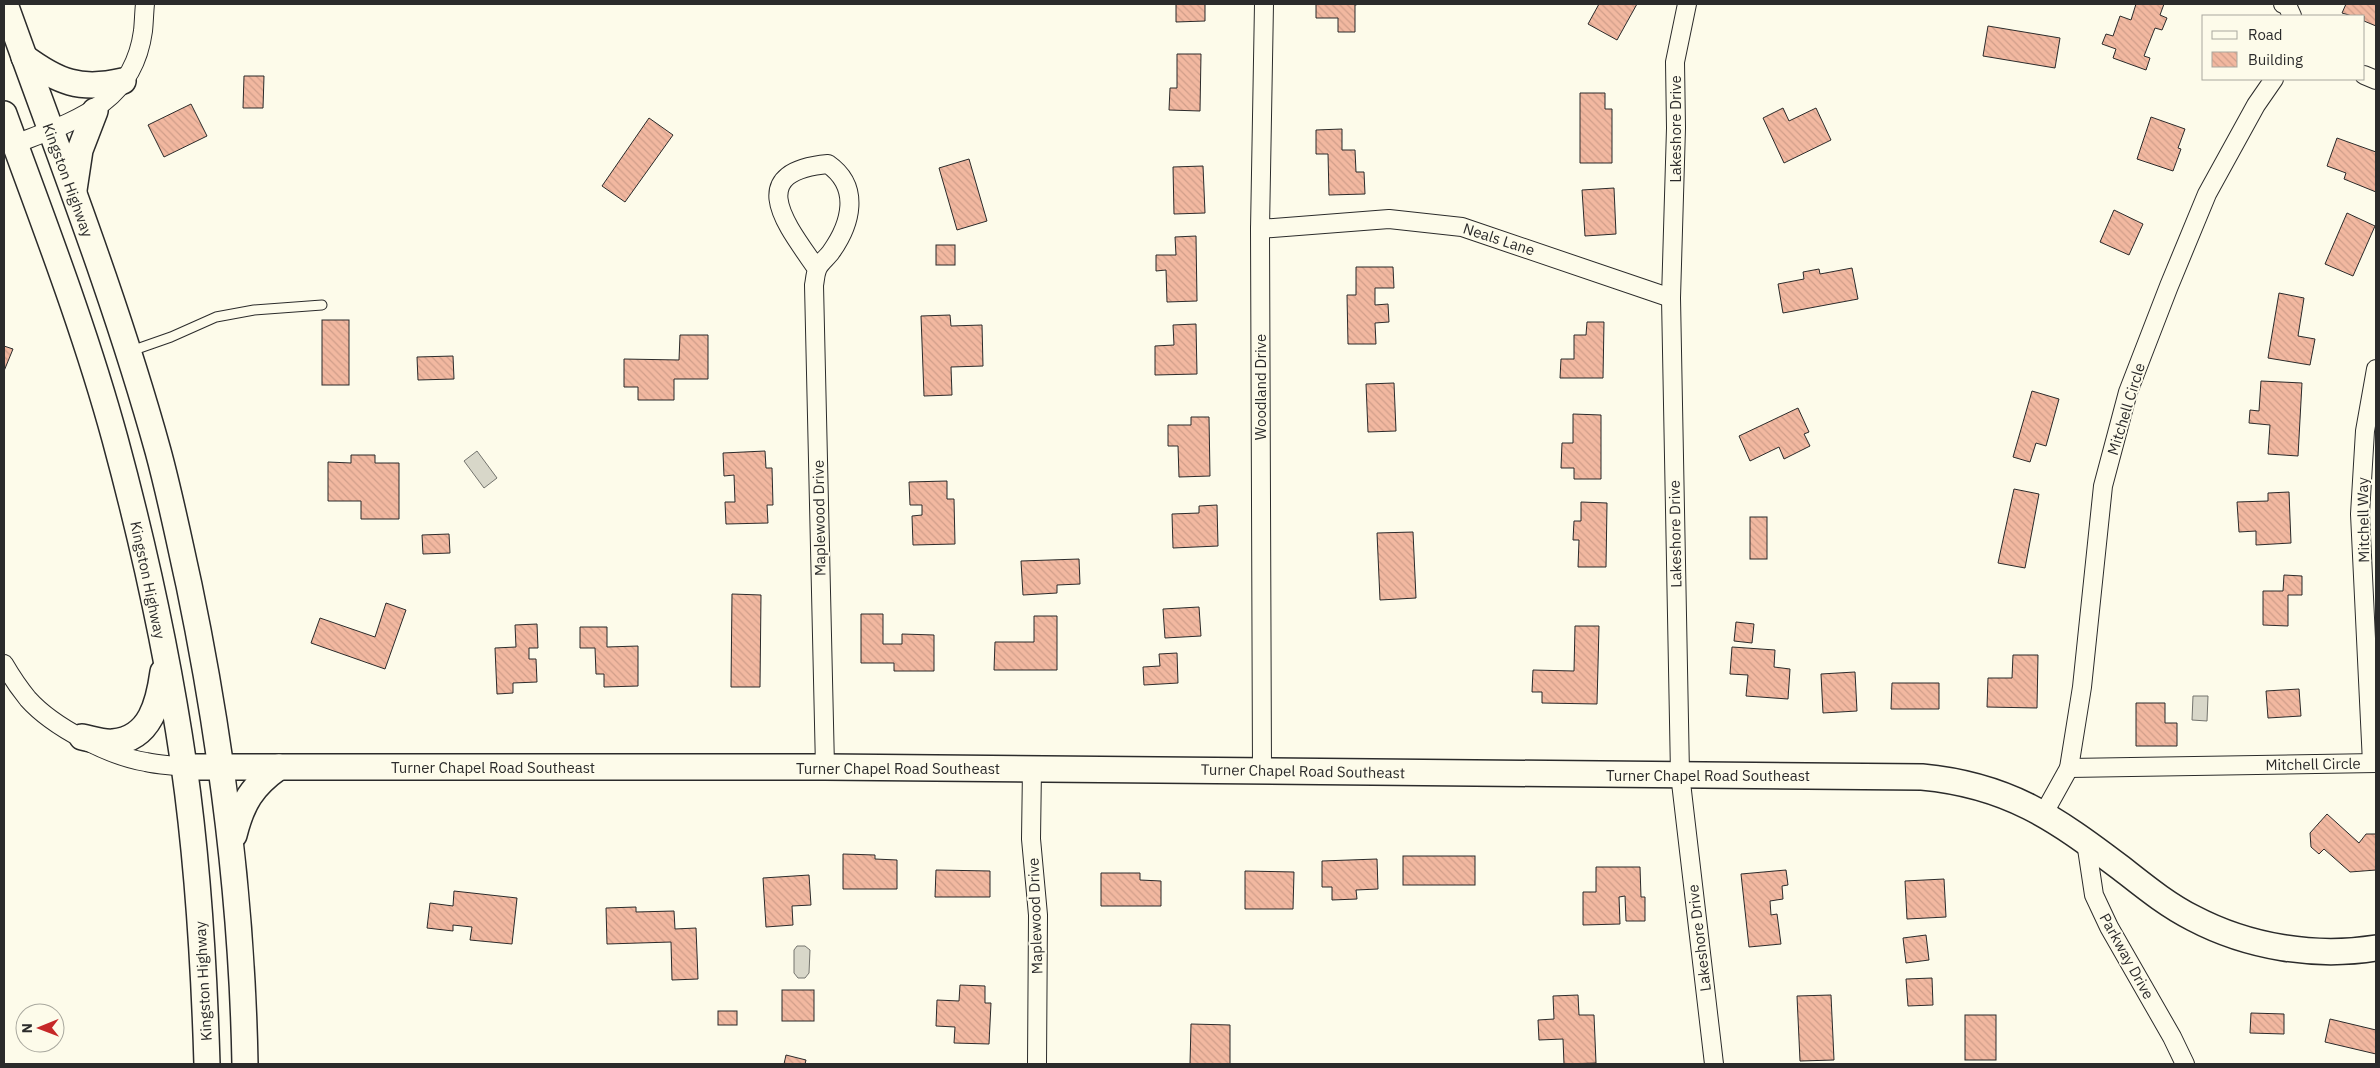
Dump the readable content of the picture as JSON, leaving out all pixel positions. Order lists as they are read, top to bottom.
{
  "streets": {
    "main road": ["Kingston Highway", "Turner Chapel Road Southeast"],
    "street": [
      "Lakeshore Drive",
      "Neals Lane",
      "Woodland Drive",
      "Mitchell Circle",
      "Maplewood Drive",
      "Mitchell Way",
      "Parkway Drive"
    ]
  },
  "crossings": [
    ["Lakeshore Drive", "Neals Lane"],
    ["Lakeshore Drive", "Turner Chapel Road Southeast"],
    ["Kingston Highway", "Turner Chapel Road Southeast"],
    ["Neals Lane", "Woodland Drive"],
    ["Woodland Drive", "Turner Chapel Road Southeast"],
    ["Mitchell Circle", "Mitchell Way"],
    ["Mitchell Circle", "Turner Chapel Road Southeast"],
    ["Maplewood Drive", "Turner Chapel Road Southeast"],
    ["Turner Chapel Road Southeast", "Parkway Drive"]
  ],
  "legend": ["Road", "Building"],
  "north": "left"
}
